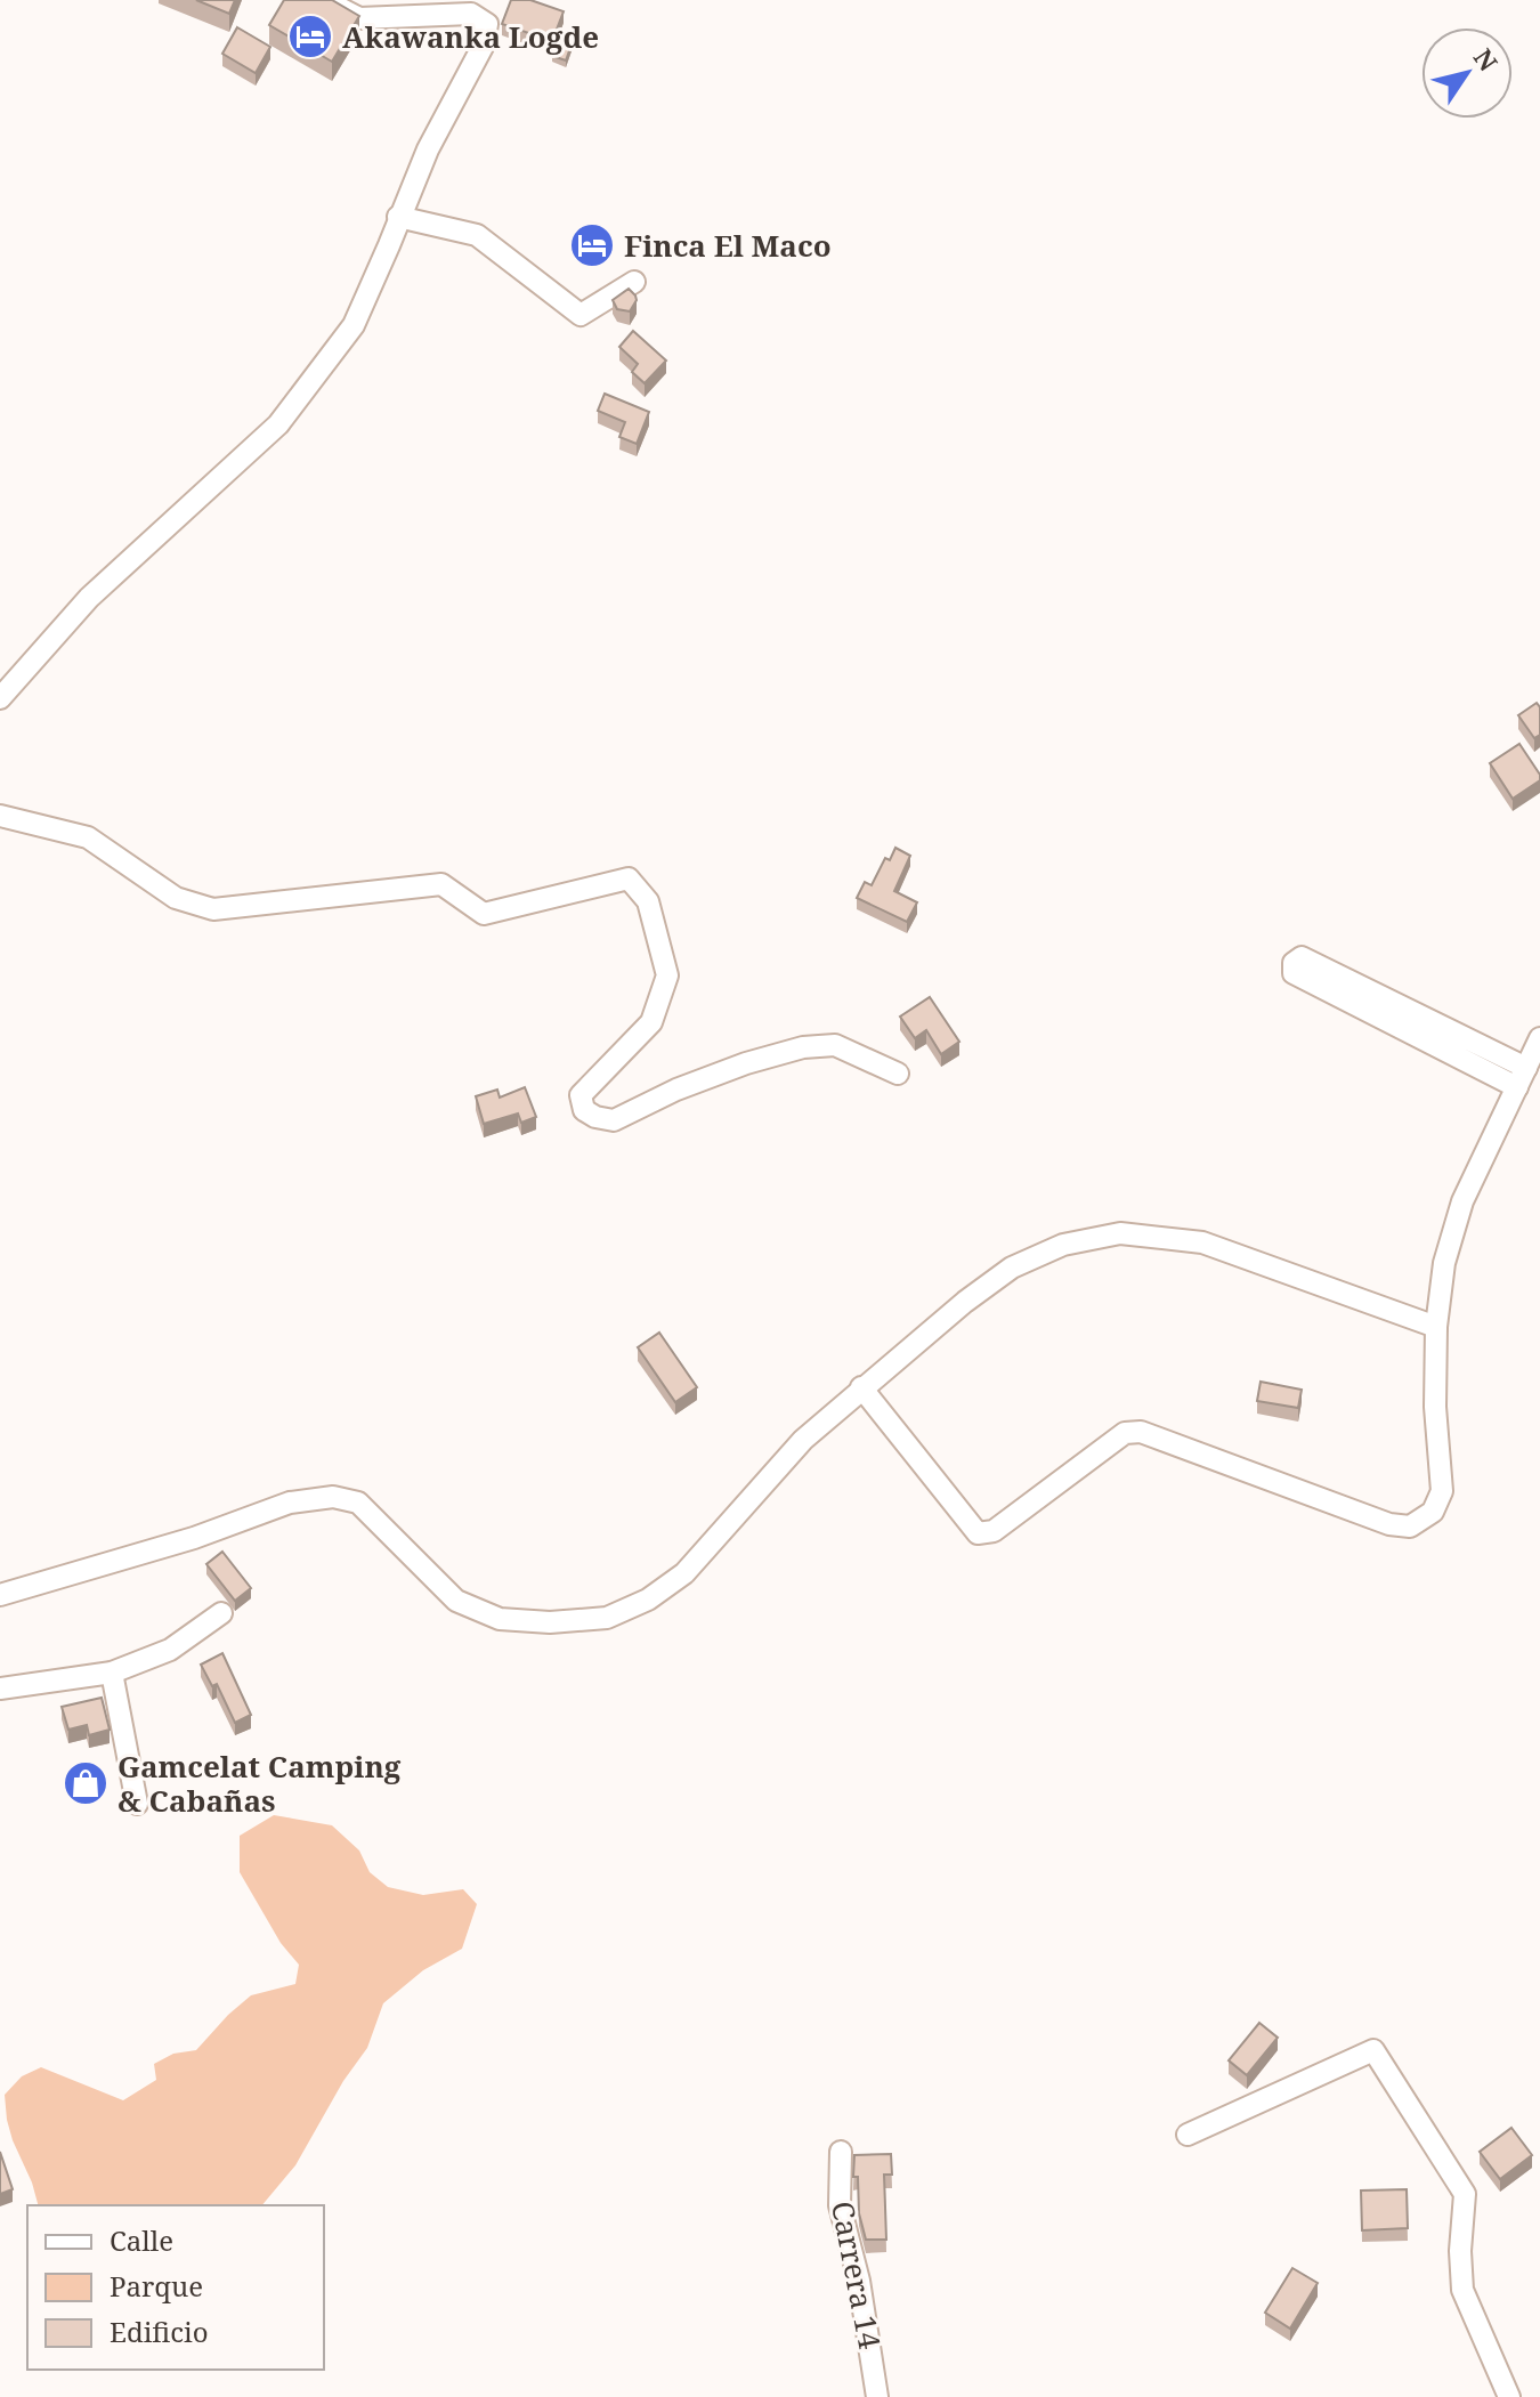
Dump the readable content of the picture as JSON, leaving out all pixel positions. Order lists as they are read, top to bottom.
{
  "streets": {
    "street": ["Carrera 14"]
  },
  "places": {
    "hotel": ["Akawanka Logde", "Finca El Maco"],
    "shop": ["Gamcelat Camping & Cabañas"]
  },
  "legend": ["Calle", "Parque", "Edificio"],
  "north": "top right"
}
